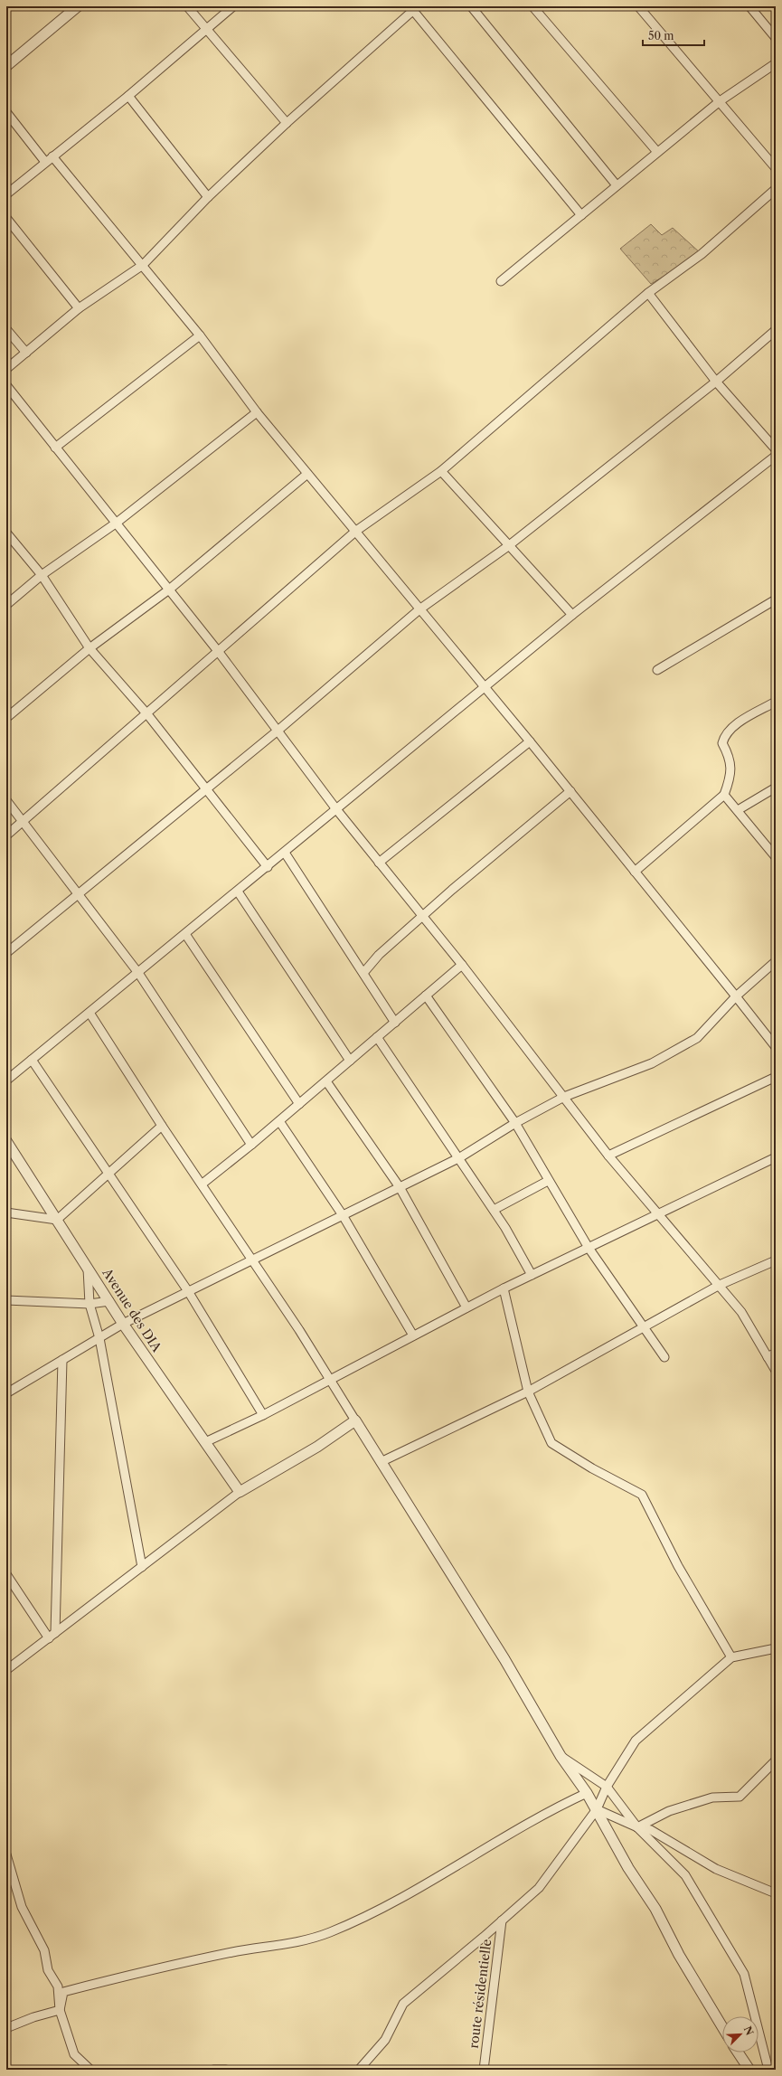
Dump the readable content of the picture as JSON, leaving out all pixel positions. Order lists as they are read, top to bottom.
{
  "streets": {
    "street": ["Avenue des DIA", "route résidentielle"]
  },
  "scale_bar": "50 m",
  "north": "top right"
}
